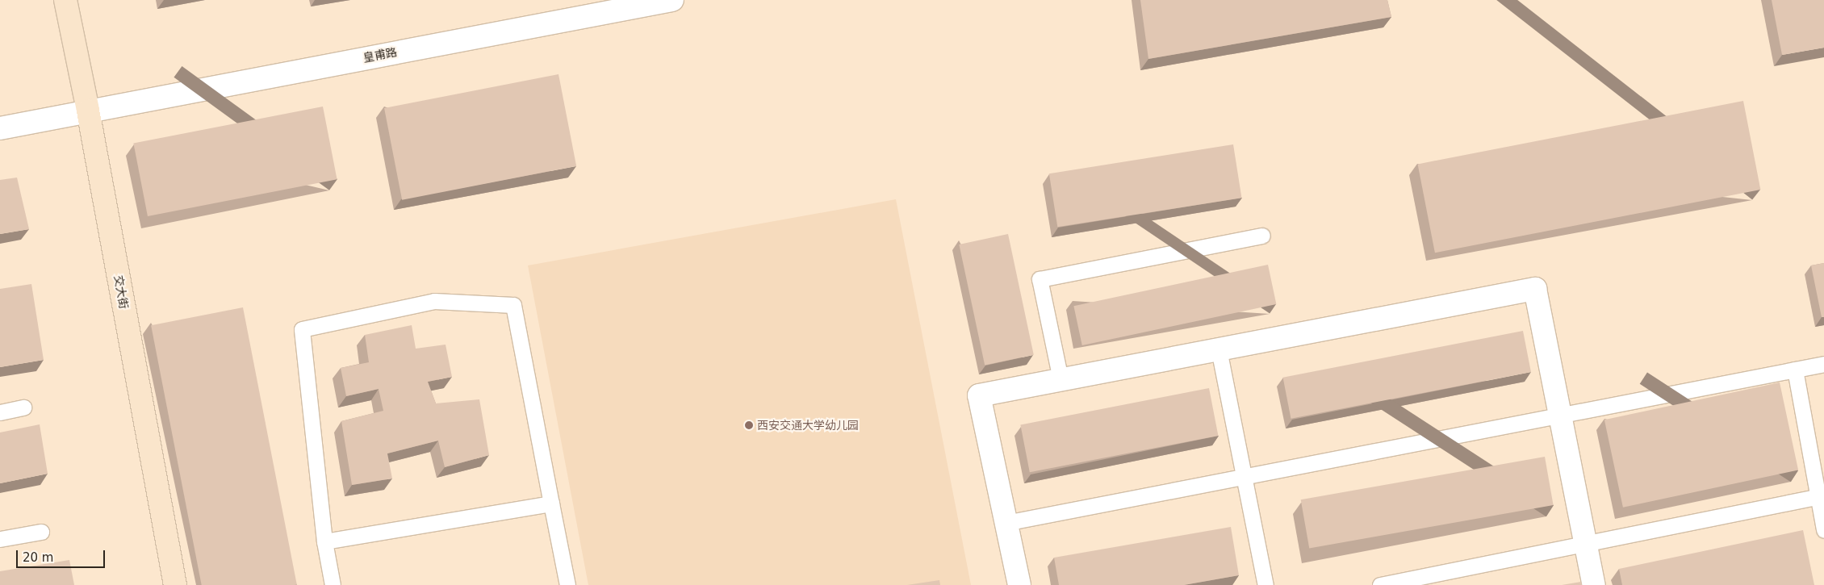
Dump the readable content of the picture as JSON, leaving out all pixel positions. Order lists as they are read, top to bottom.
{
  "streets": {
    "street": ["皇甫路", "交大街"]
  },
  "crossings": [
    ["皇甫路", "交大街"]
  ],
  "places": ["西安交通大学幼儿园"],
  "scale_bar": "20 m"
}
